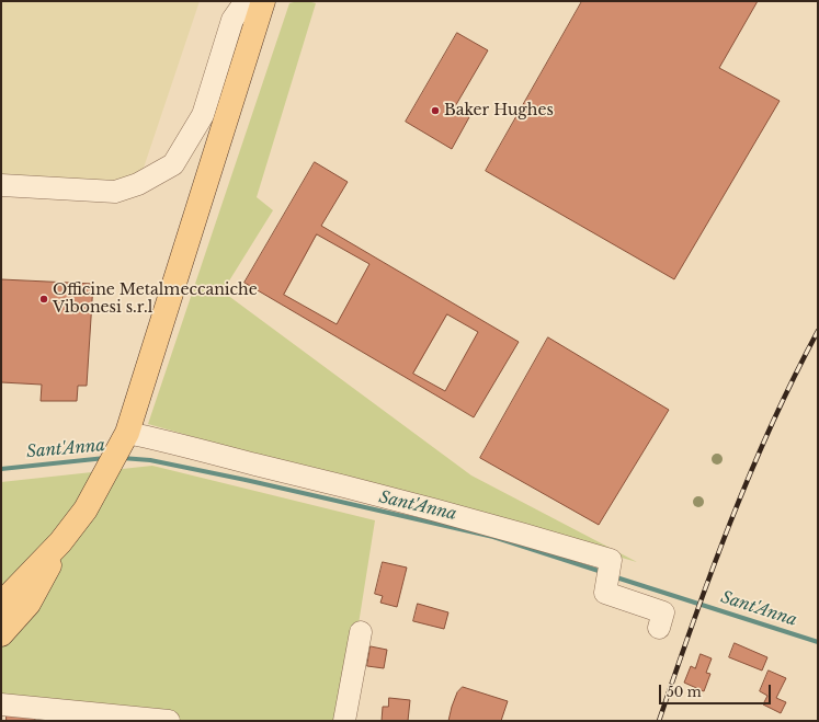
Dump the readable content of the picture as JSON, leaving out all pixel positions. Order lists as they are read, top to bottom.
{
  "water": ["Sant'Anna"],
  "places": ["Baker Hughes", "Officine Metalmeccaniche Vibonesi s.r.l"],
  "scale_bar": "50 m"
}
